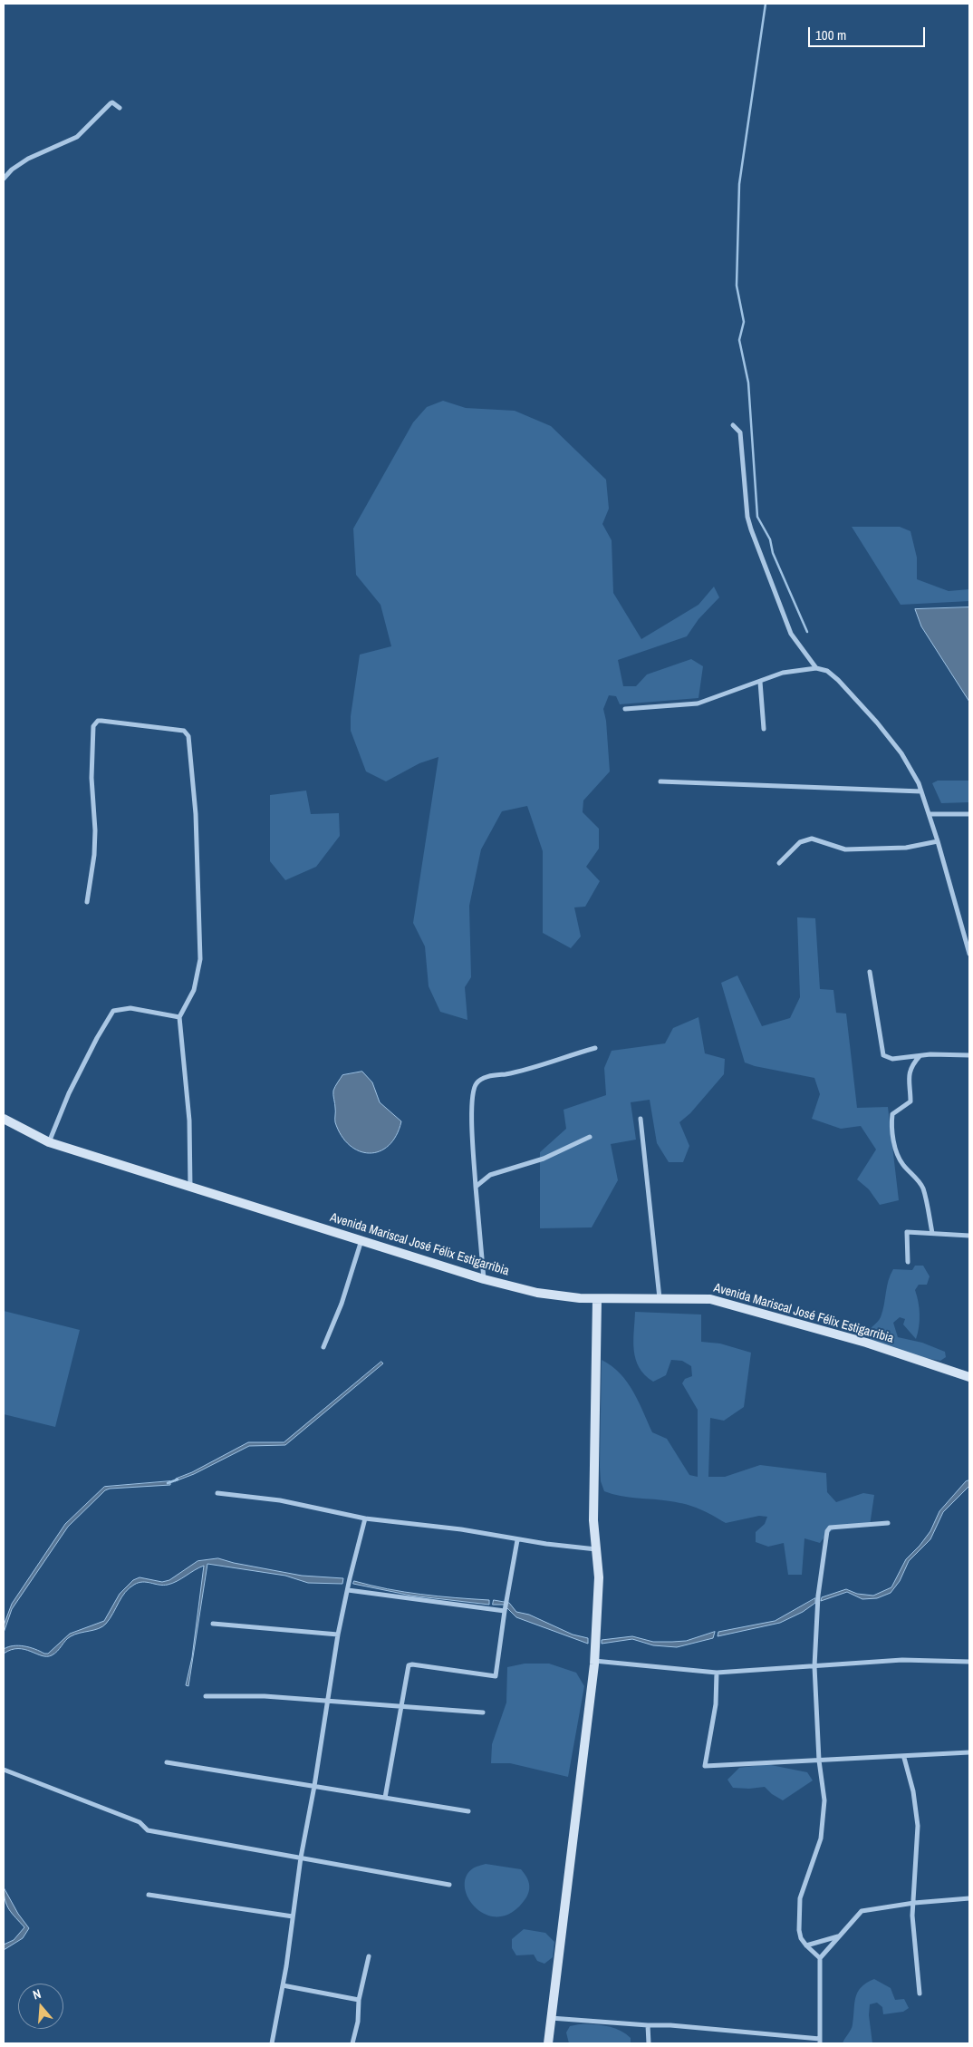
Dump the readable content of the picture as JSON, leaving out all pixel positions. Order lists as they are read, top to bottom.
{
  "streets": {
    "main road": ["Avenida Mariscal José Félix Estigarribia"]
  },
  "scale_bar": "100 m",
  "north": "top"
}
